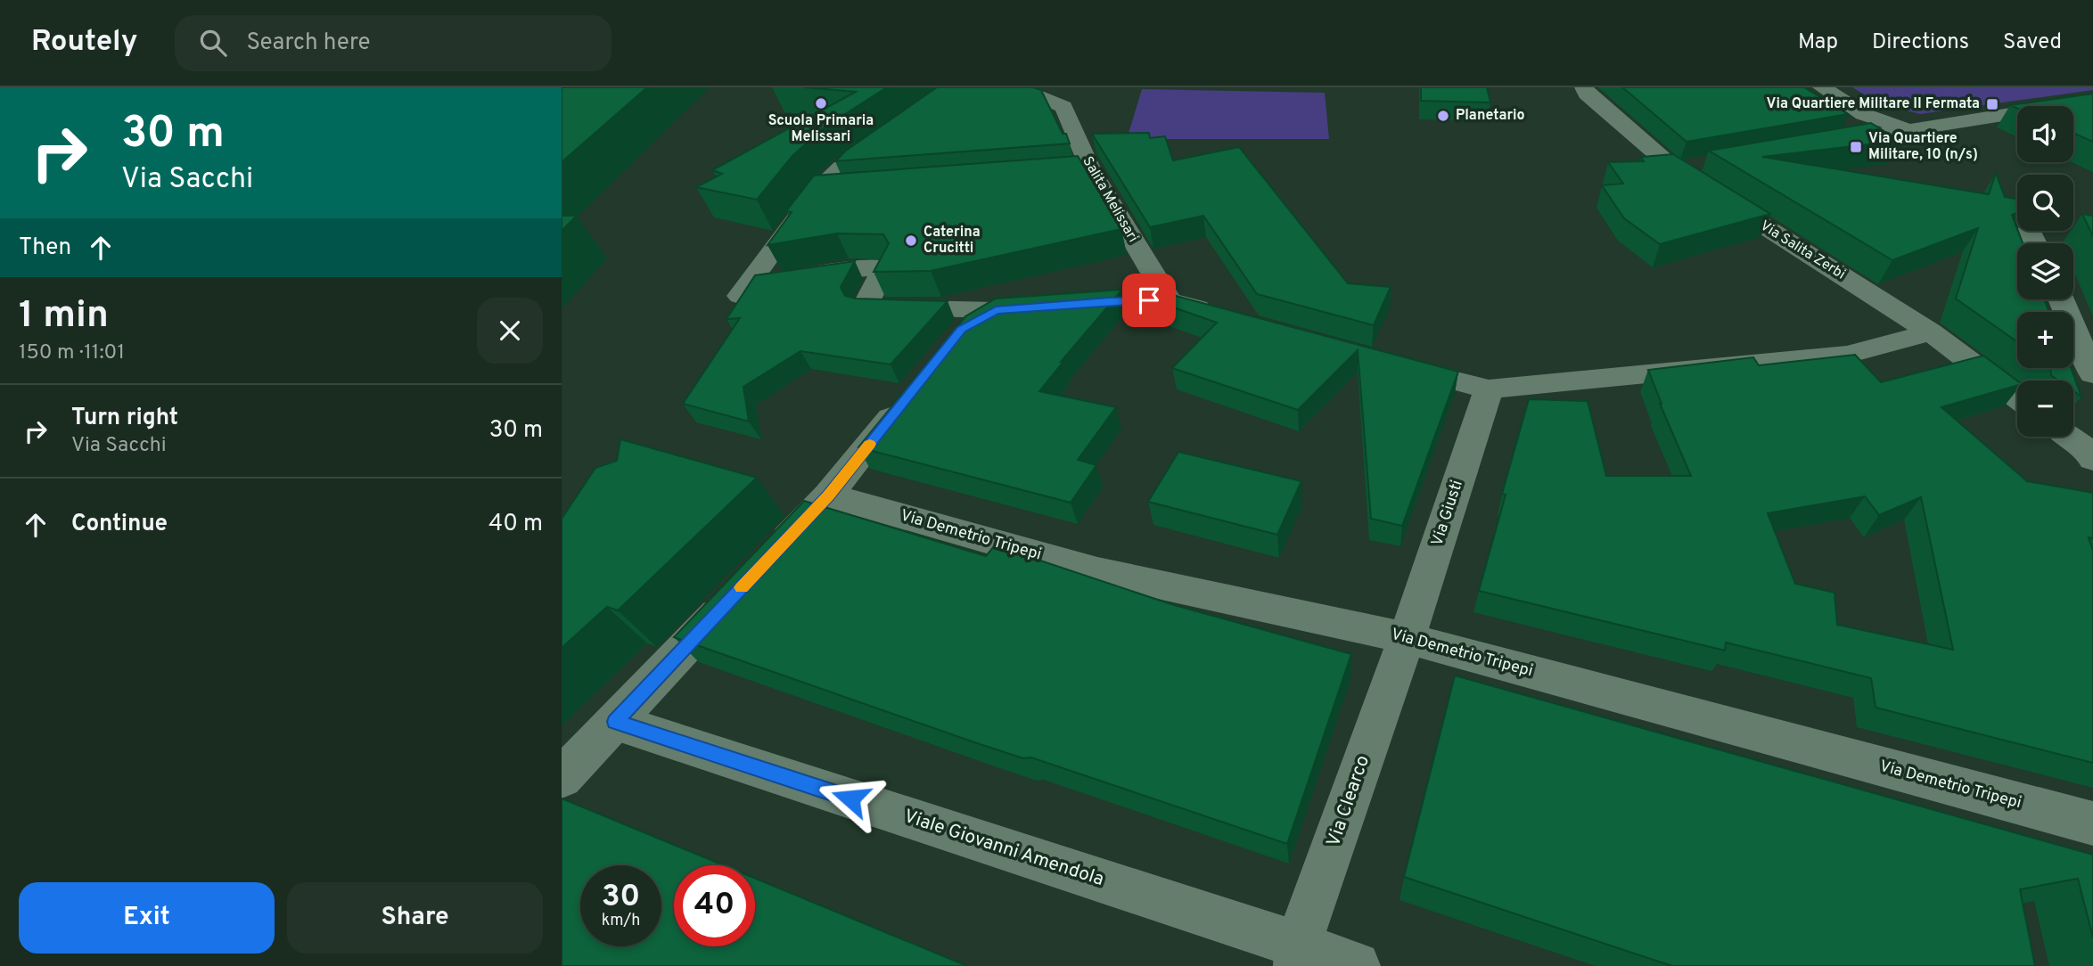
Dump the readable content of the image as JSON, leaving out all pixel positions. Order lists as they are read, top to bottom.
{
  "streets": {
    "street": [
      "Salita Melissari",
      "Via Salita Zerbi",
      "Via Giusti",
      "Via Demetrio Tripepi",
      "Via Clearco",
      "Viale Giovanni Amendola"
    ]
  },
  "crossings": [
    ["Via Giusti", "Via Demetrio Tripepi"],
    ["Via Giusti", "Via Clearco"],
    ["Via Demetrio Tripepi", "Via Clearco"],
    ["Via Clearco", "Viale Giovanni Amendola"]
  ],
  "places": {
    "other": ["Scuola Primaria Melissari", "Planetario", "Caterina Crucitti"],
    "transit": ["Via Quartiere Militare II Fermata", "Via Quartiere Militare, 10 (n/s)"]
  },
  "page": {
    "header": "Routely",
    "search": "Search here",
    "nav": ["Map", "Directions", "Saved"],
    "turn": ["30 m", "Via Sacchi"],
    "map_buttons": ["+", "−"],
    "then": "Then",
    "heading": ["1 min", "150 m · 11:01"],
    "list": [
      {
        "name": "Turn right",
        "note": "Via Sacchi",
        "value": "30 m"
      },
      {
        "name": "Continue",
        "value": "40 m"
      }
    ],
    "speed": "30 km/h",
    "limit": "40",
    "buttons": ["Exit", "Share"]
  }
}
